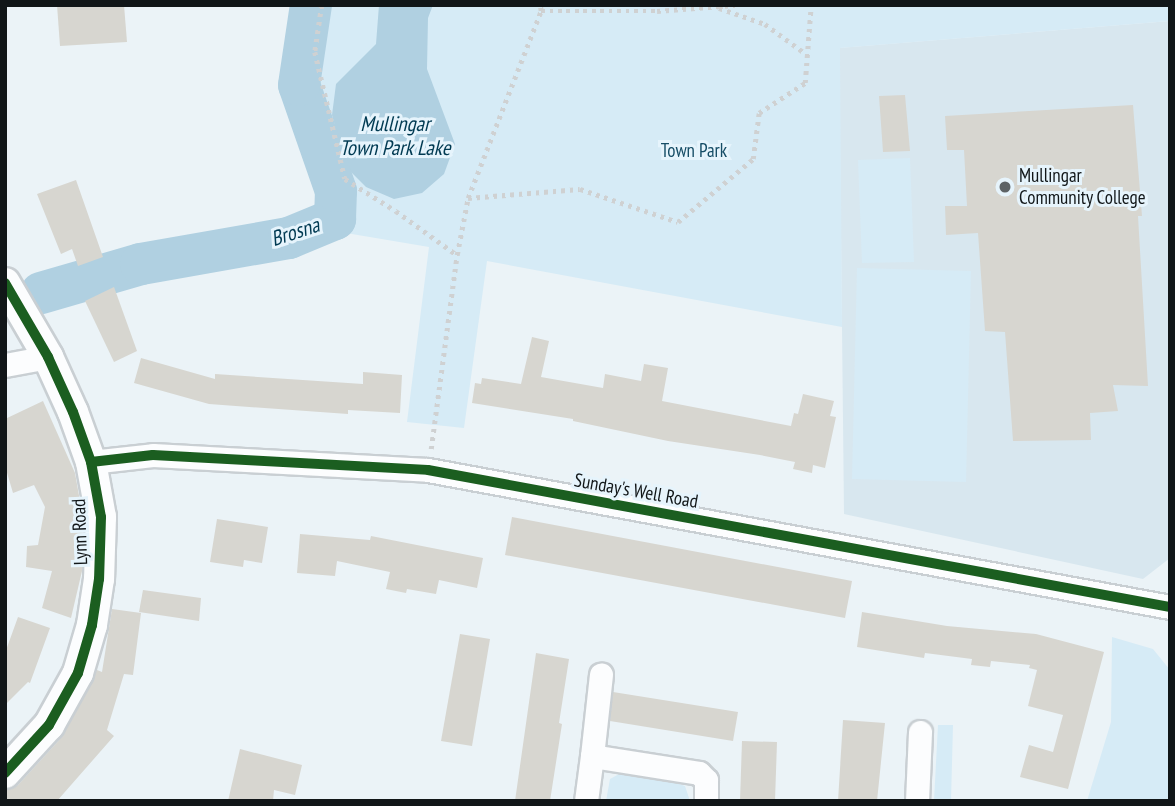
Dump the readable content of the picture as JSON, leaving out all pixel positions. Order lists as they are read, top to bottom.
{
  "streets": {
    "street": ["Sunday's Well Road", "Lynn Road"]
  },
  "crossings": [
    ["Sunday's Well Road", "Lynn Road"]
  ],
  "water": ["Mullingar Town Park Lake", "Brosna"],
  "parks": ["Town Park"],
  "places": ["Mullingar Community College"]
}
